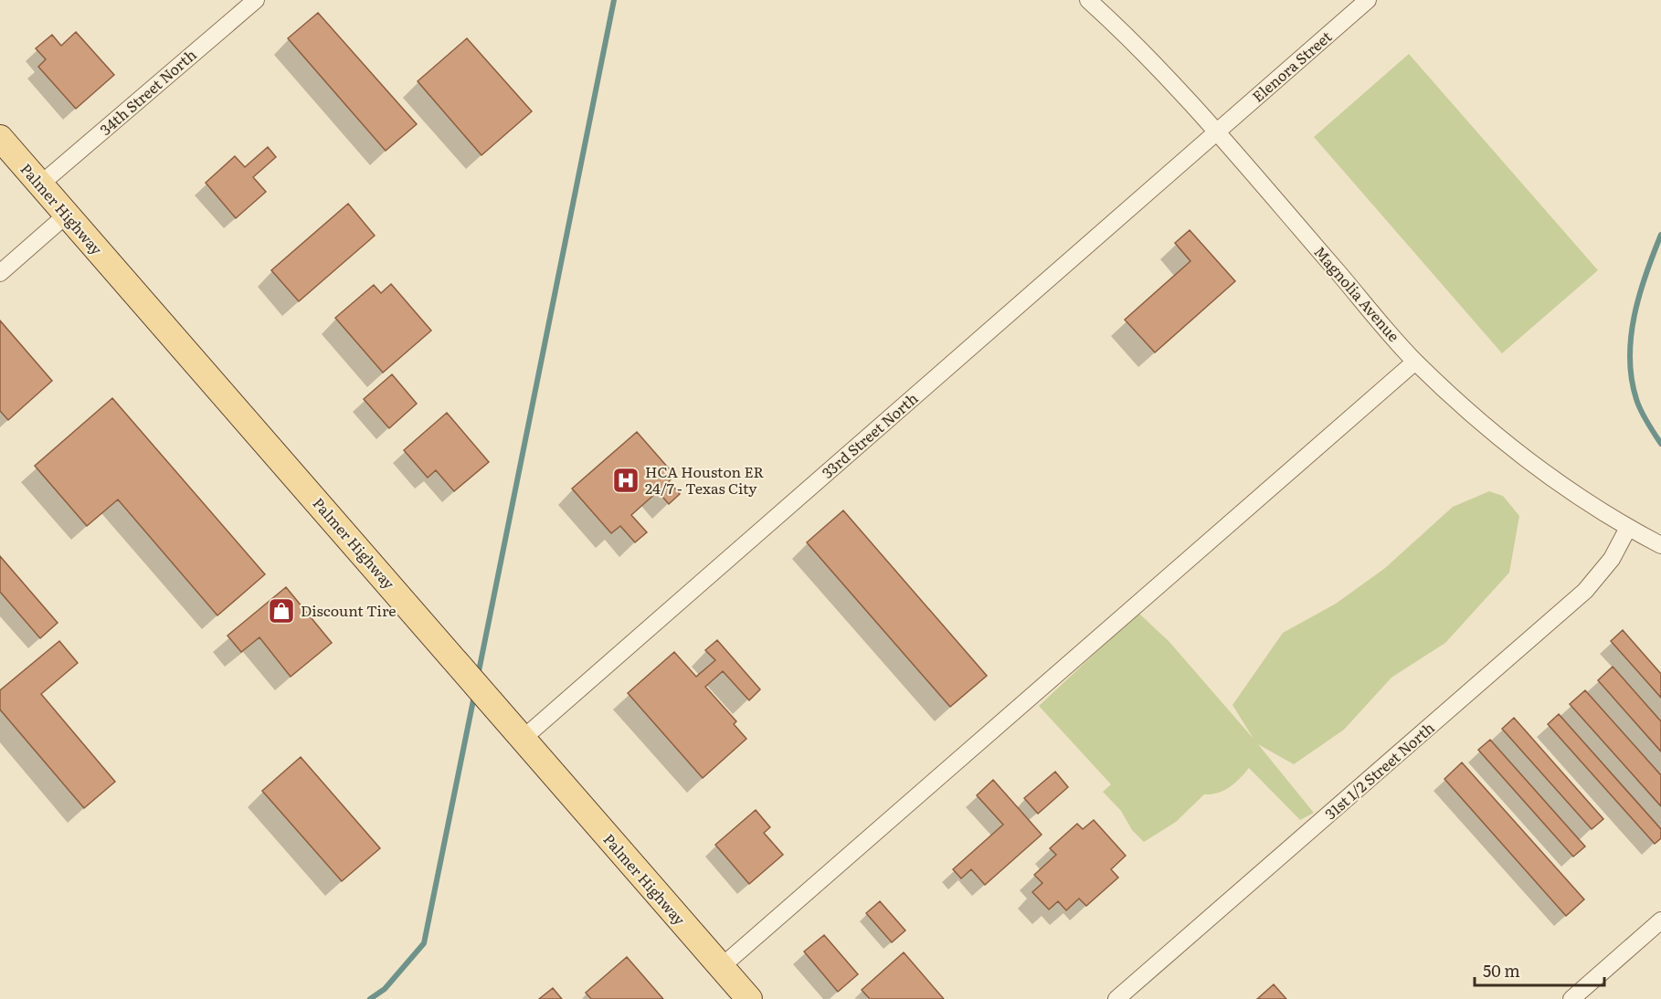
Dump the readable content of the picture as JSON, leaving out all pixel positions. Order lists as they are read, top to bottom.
{
  "streets": {
    "main road": ["Palmer Highway"],
    "street": [
      "Elenora Street",
      "34th Street North",
      "Magnolia Avenue",
      "33rd Street North",
      "31st 1/2 Street North"
    ]
  },
  "crossings": [
    ["Elenora Street", "Magnolia Avenue"],
    ["Elenora Street", "33rd Street North"],
    ["34th Street North", "Palmer Highway"],
    ["Palmer Highway", "33rd Street North"],
    ["Magnolia Avenue", "33rd Street North"],
    ["Magnolia Avenue", "31st 1/2 Street North"]
  ],
  "places": {
    "hospital": ["HCA Houston ER 24/7 - Texas City"],
    "shop": ["Discount Tire"]
  },
  "scale_bar": "50 m"
}
